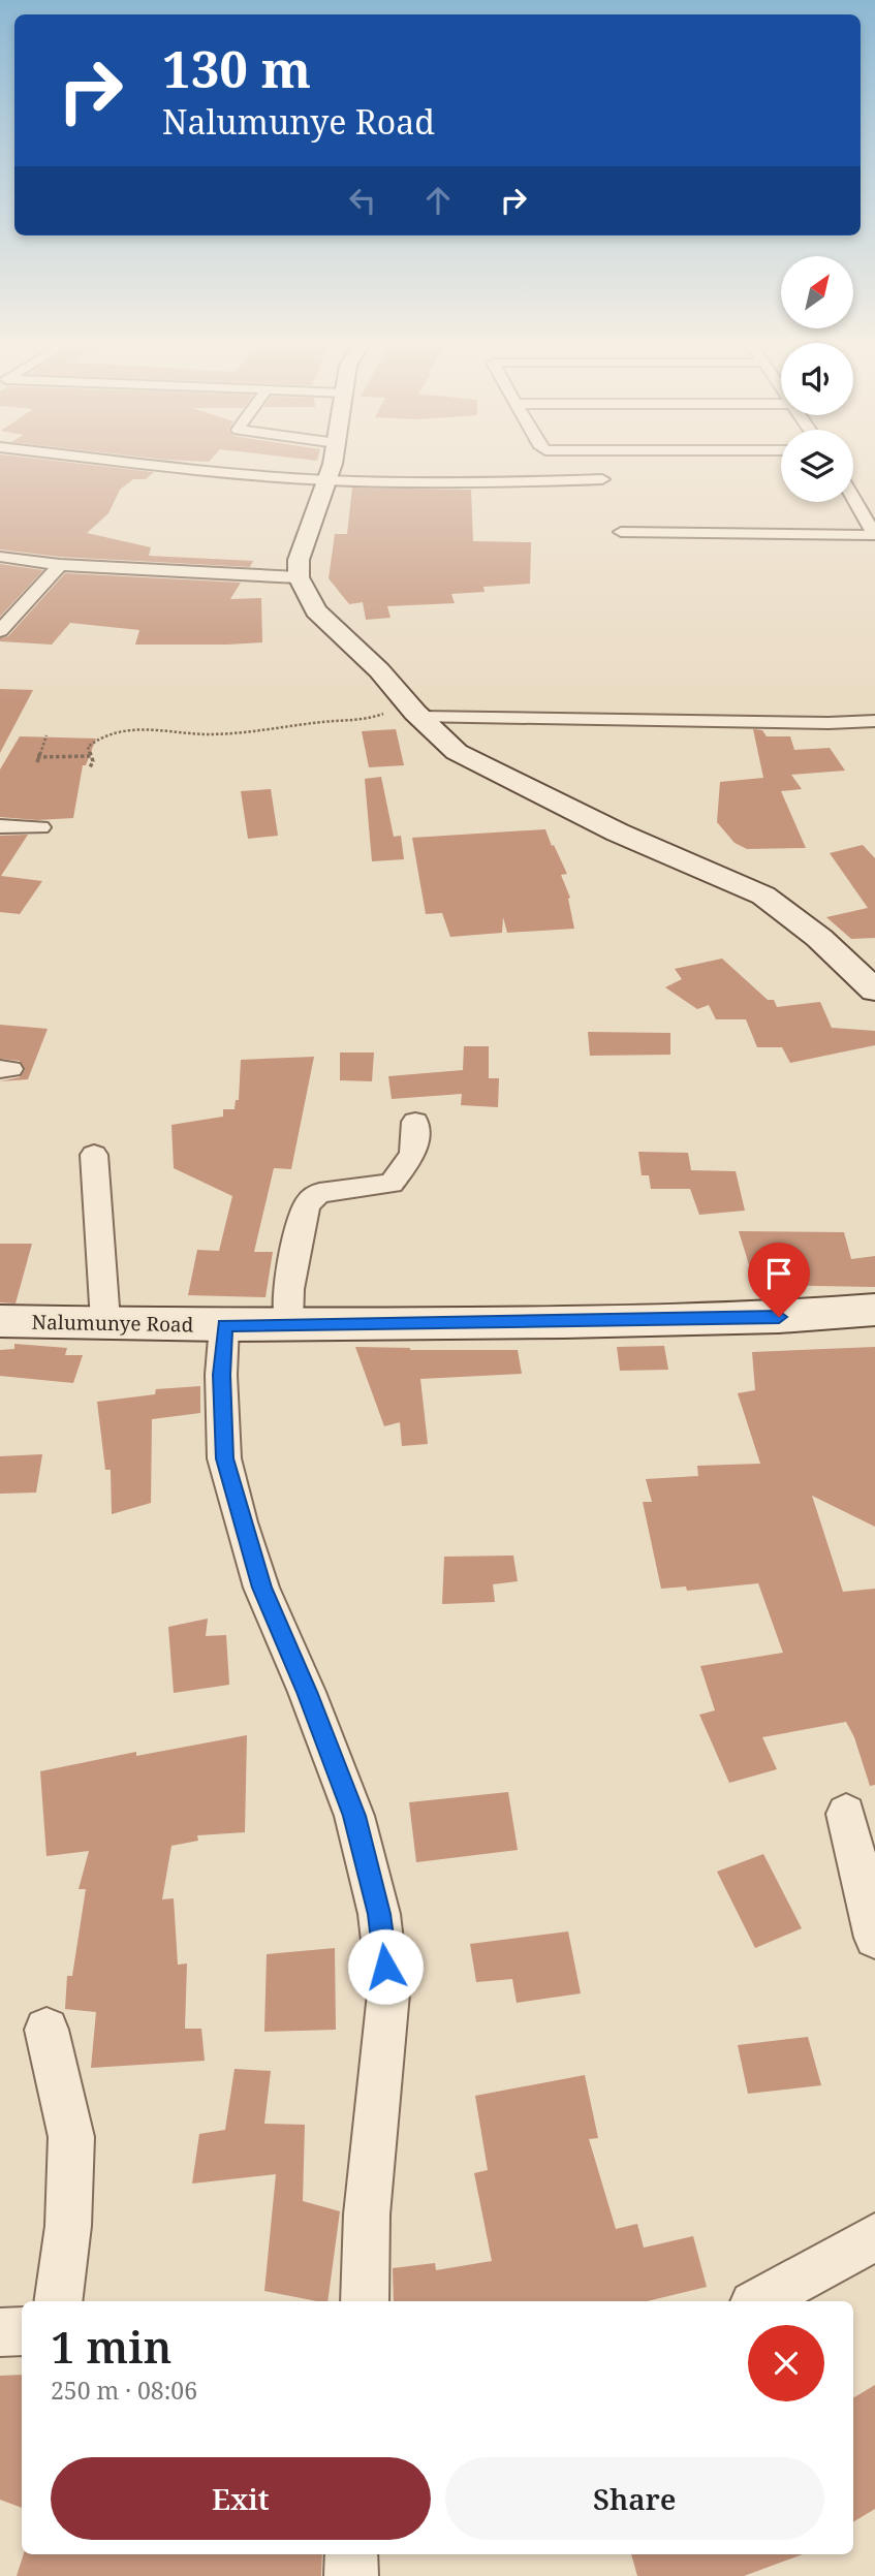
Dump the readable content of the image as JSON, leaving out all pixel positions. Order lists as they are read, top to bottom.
{
  "streets": {
    "street": ["Nalumunye Road"]
  },
  "north": "top right",
  "page": {
    "turn": ["130 m", "Nalumunye Road"],
    "heading": ["1 min", "250 m · 08:06"],
    "buttons": ["Exit", "Share"]
  }
}
